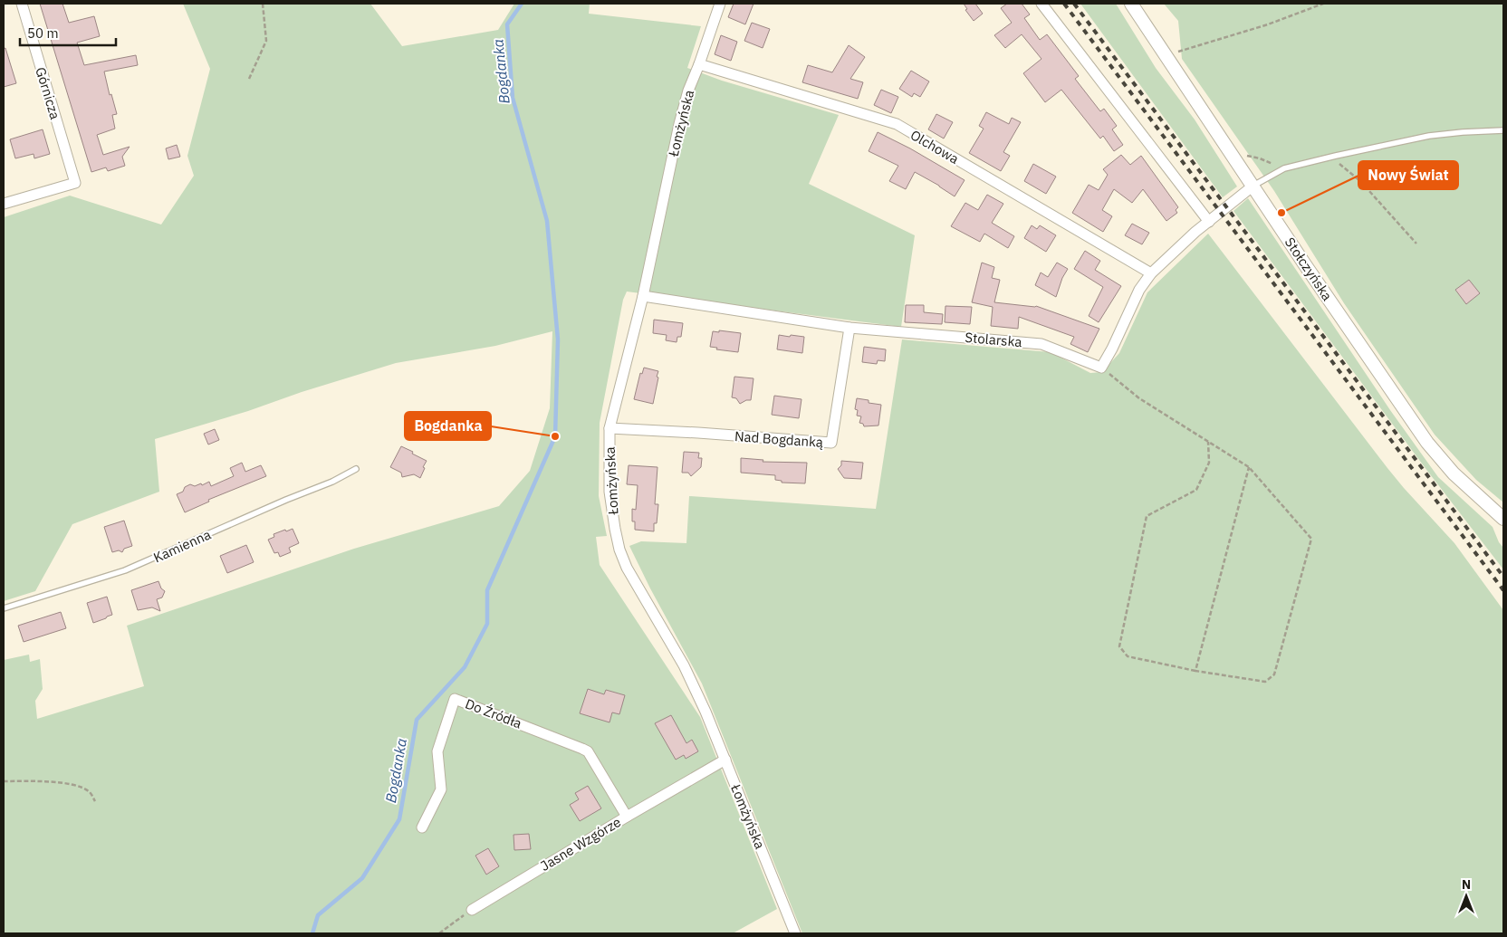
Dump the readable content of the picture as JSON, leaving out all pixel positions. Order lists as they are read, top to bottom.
{
  "streets": {
    "street": [
      "Górnicza",
      "Łomżyńska",
      "Olchowa",
      "Stołczyńska",
      "Stolarska",
      "Nad Bogdanką",
      "Do Źródła",
      "Jasne Wzgórze"
    ],
    "lane": ["Kamienna"]
  },
  "crossings": [
    ["Łomżyńska", "Olchowa"],
    ["Łomżyńska", "Stolarska"],
    ["Łomżyńska", "Nad Bogdanką"],
    ["Łomżyńska", "Jasne Wzgórze"],
    ["Stolarska", "Nad Bogdanką"],
    ["Do Źródła", "Jasne Wzgórze"]
  ],
  "water": ["Bogdanka"],
  "places": ["Nowy Świat", "Bogdanka"],
  "scale_bar": "50 m",
  "north": "top"
}
